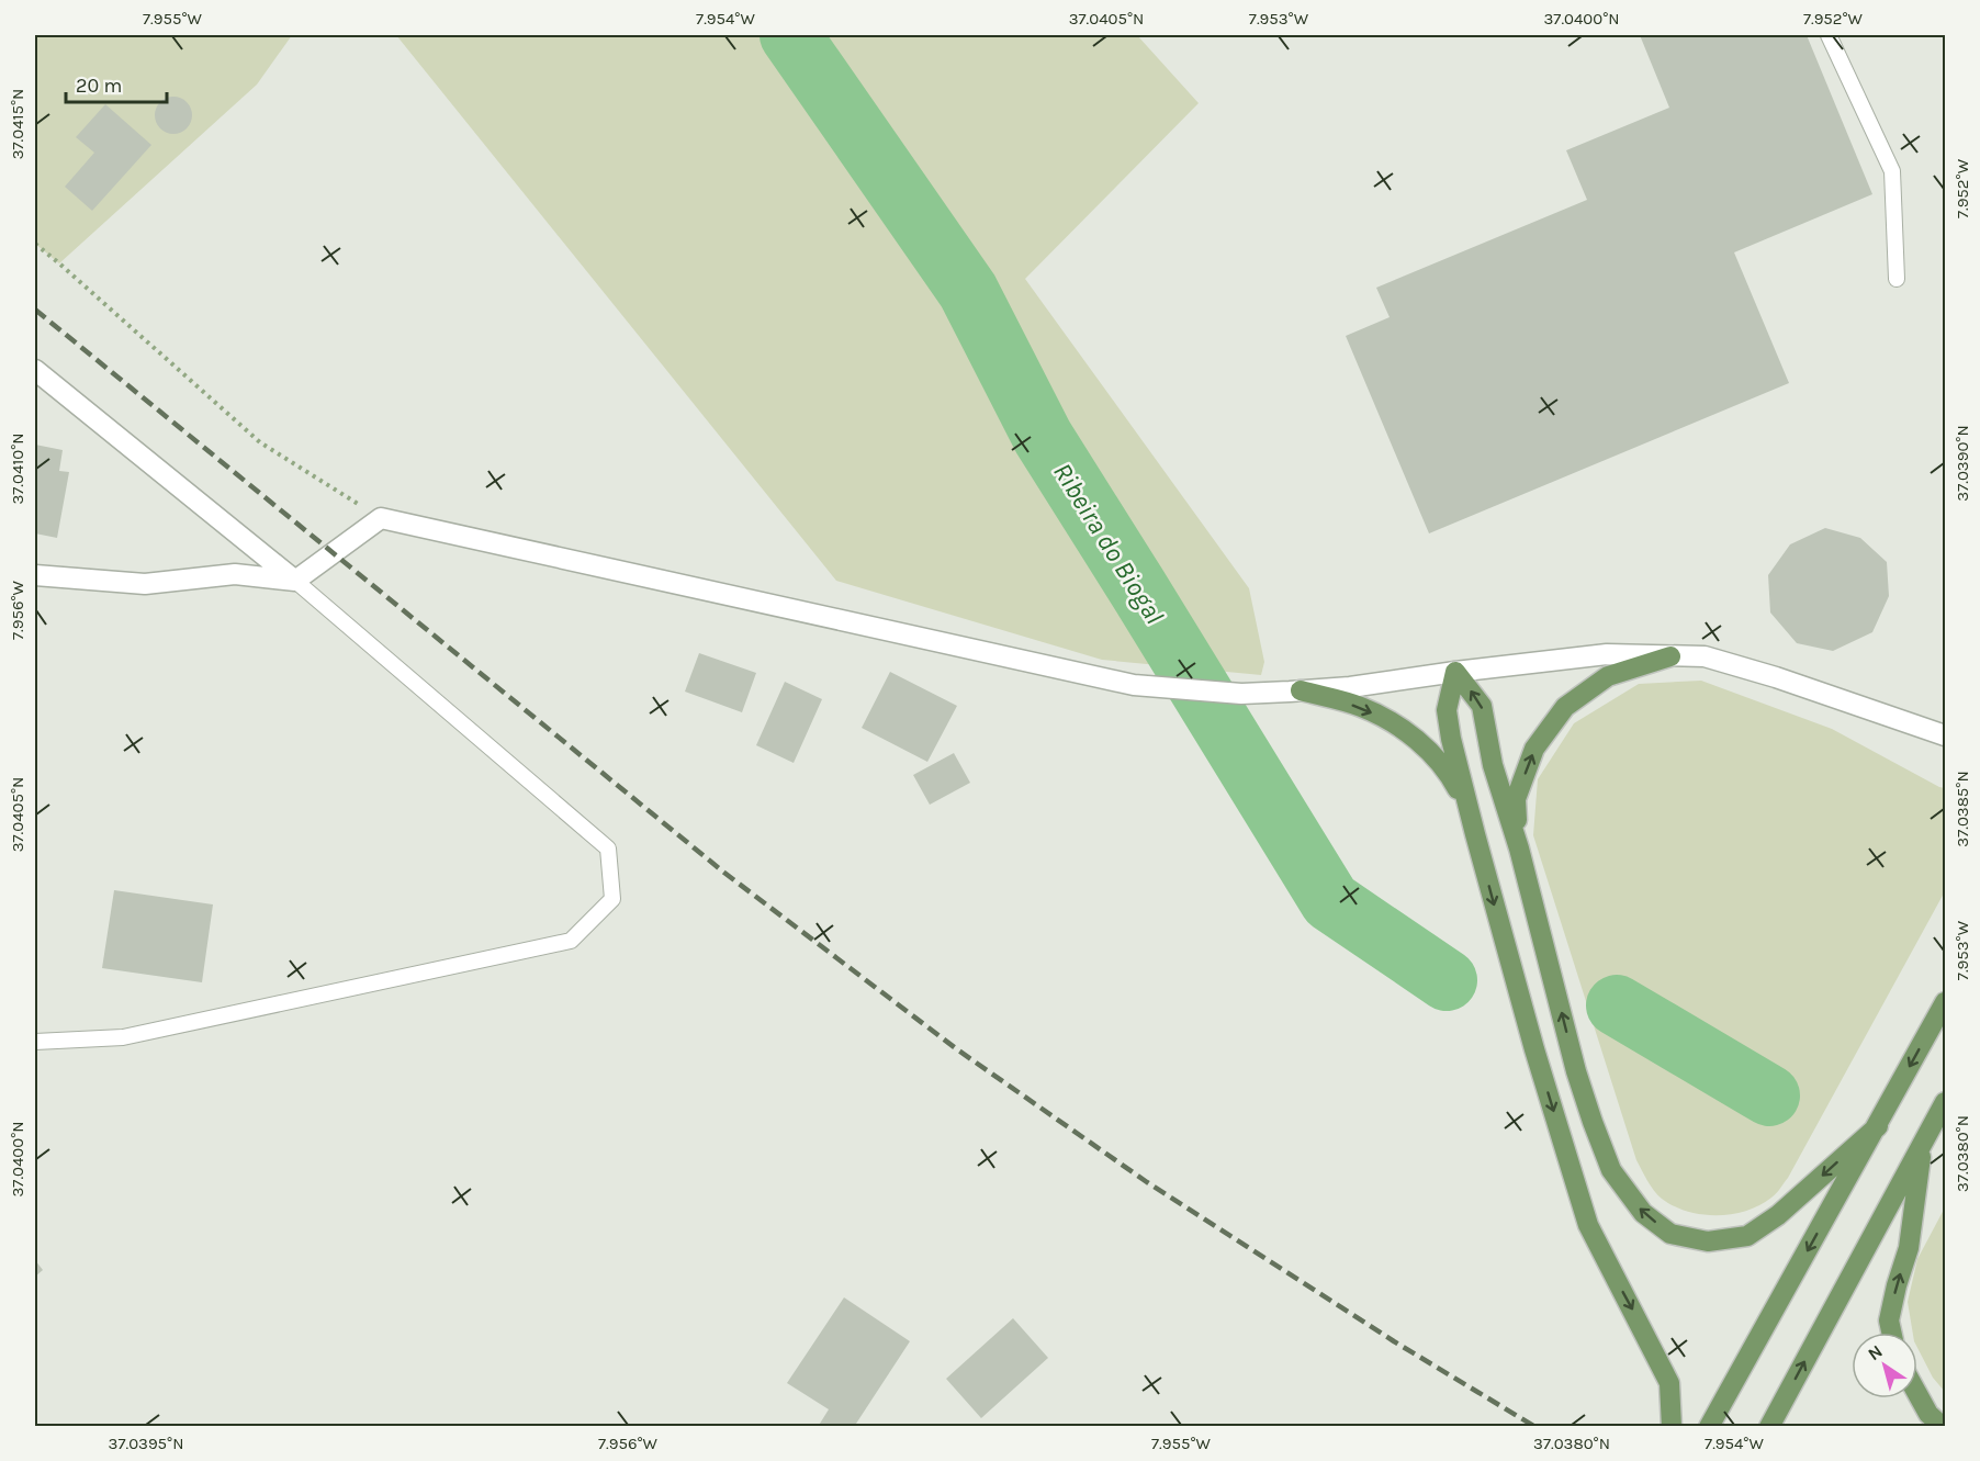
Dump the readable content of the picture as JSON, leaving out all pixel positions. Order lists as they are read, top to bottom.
{
  "water": ["Ribeira do Biogal"],
  "scale_bar": "20 m",
  "north": "top left",
  "coordinates": [
    "7.955°W",
    "7.954°W",
    "37.0405°N",
    "7.953°W",
    "37.0400°N",
    "7.952°W",
    "37.0415°N",
    "37.0390°N",
    "37.0410°N",
    "7.956°W",
    "37.0385°N",
    "37.0380°N",
    "37.0395°N"
  ]
}
